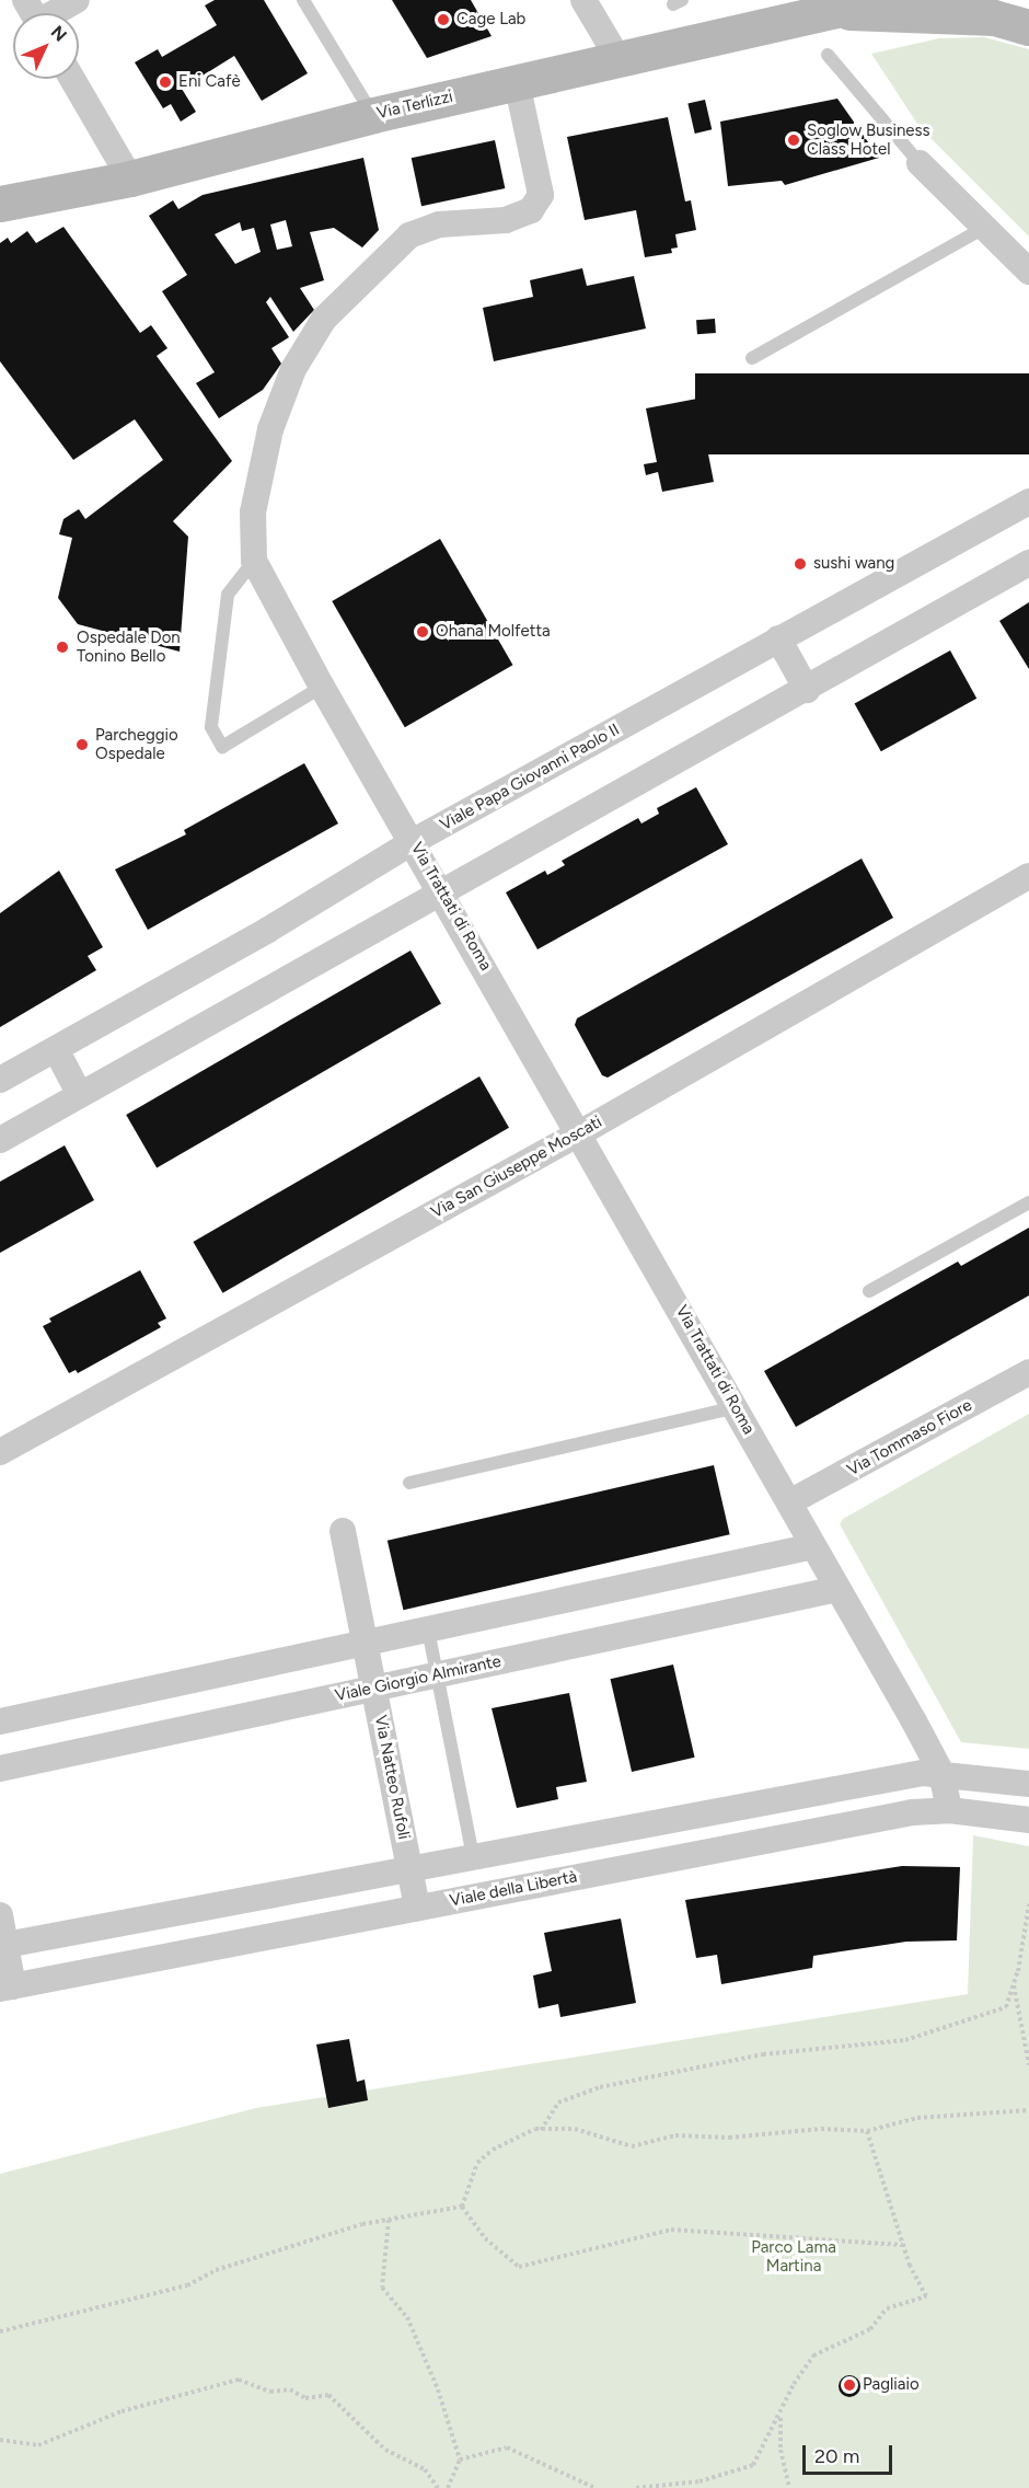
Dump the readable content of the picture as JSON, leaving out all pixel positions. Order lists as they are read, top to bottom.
{
  "streets": {
    "main road": ["Via Terlizzi"],
    "street": [
      "Viale Papa Giovanni Paolo II",
      "Via Trattati di Roma",
      "Via San Giuseppe Moscati",
      "Via Tommaso Fiore",
      "Viale Giorgio Almirante",
      "Via Natteo Rufoli",
      "Viale della Libertà"
    ]
  },
  "crossings": [
    ["Via Terlizzi", "Via Trattati di Roma"],
    ["Viale Papa Giovanni Paolo II", "Via Trattati di Roma"],
    ["Via Trattati di Roma", "Via San Giuseppe Moscati"],
    ["Via Trattati di Roma", "Via Tommaso Fiore"],
    ["Via Trattati di Roma", "Viale Giorgio Almirante"],
    ["Via Trattati di Roma", "Viale della Libertà"],
    ["Viale Giorgio Almirante", "Via Natteo Rufoli"],
    ["Via Natteo Rufoli", "Viale della Libertà"]
  ],
  "parks": ["Parco Lama Martina"],
  "places": [
    "Cage Lab",
    "Eni Cafè",
    "Soglow Business Class Hotel",
    "sushi wang",
    "Ohana Molfetta",
    "Ospedale Don Tonino Bello",
    "Parcheggio Ospedale",
    "Pagliaio"
  ],
  "scale_bar": "20 m",
  "north": "top right"
}
